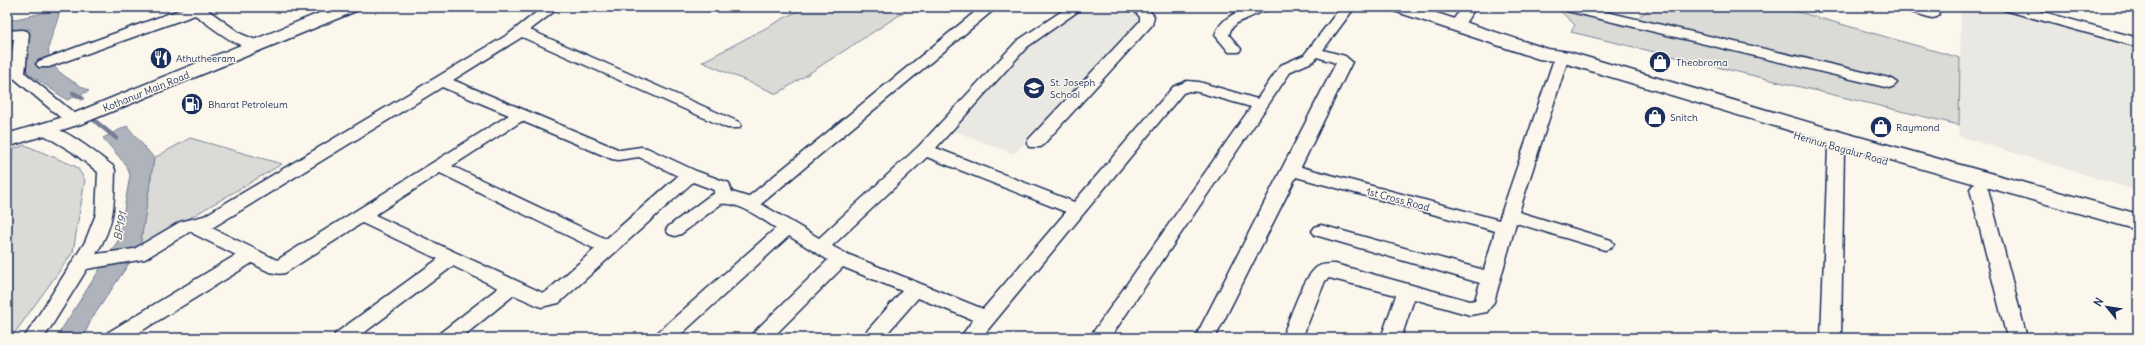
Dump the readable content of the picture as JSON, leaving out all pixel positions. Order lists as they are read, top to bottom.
{
  "streets": {
    "main road": ["Kothanur Main Road", "Hennur Bagalur Road"],
    "street": ["1st Cross Road"]
  },
  "water": ["BP191"],
  "places": {
    "restaurant": ["Athutheeram"],
    "shop": ["Theobroma", "Snitch", "Raymond"],
    "school or university": ["St. Joseph School"],
    "fuel station": ["Bharat Petroleum"]
  },
  "north": "top left"
}
